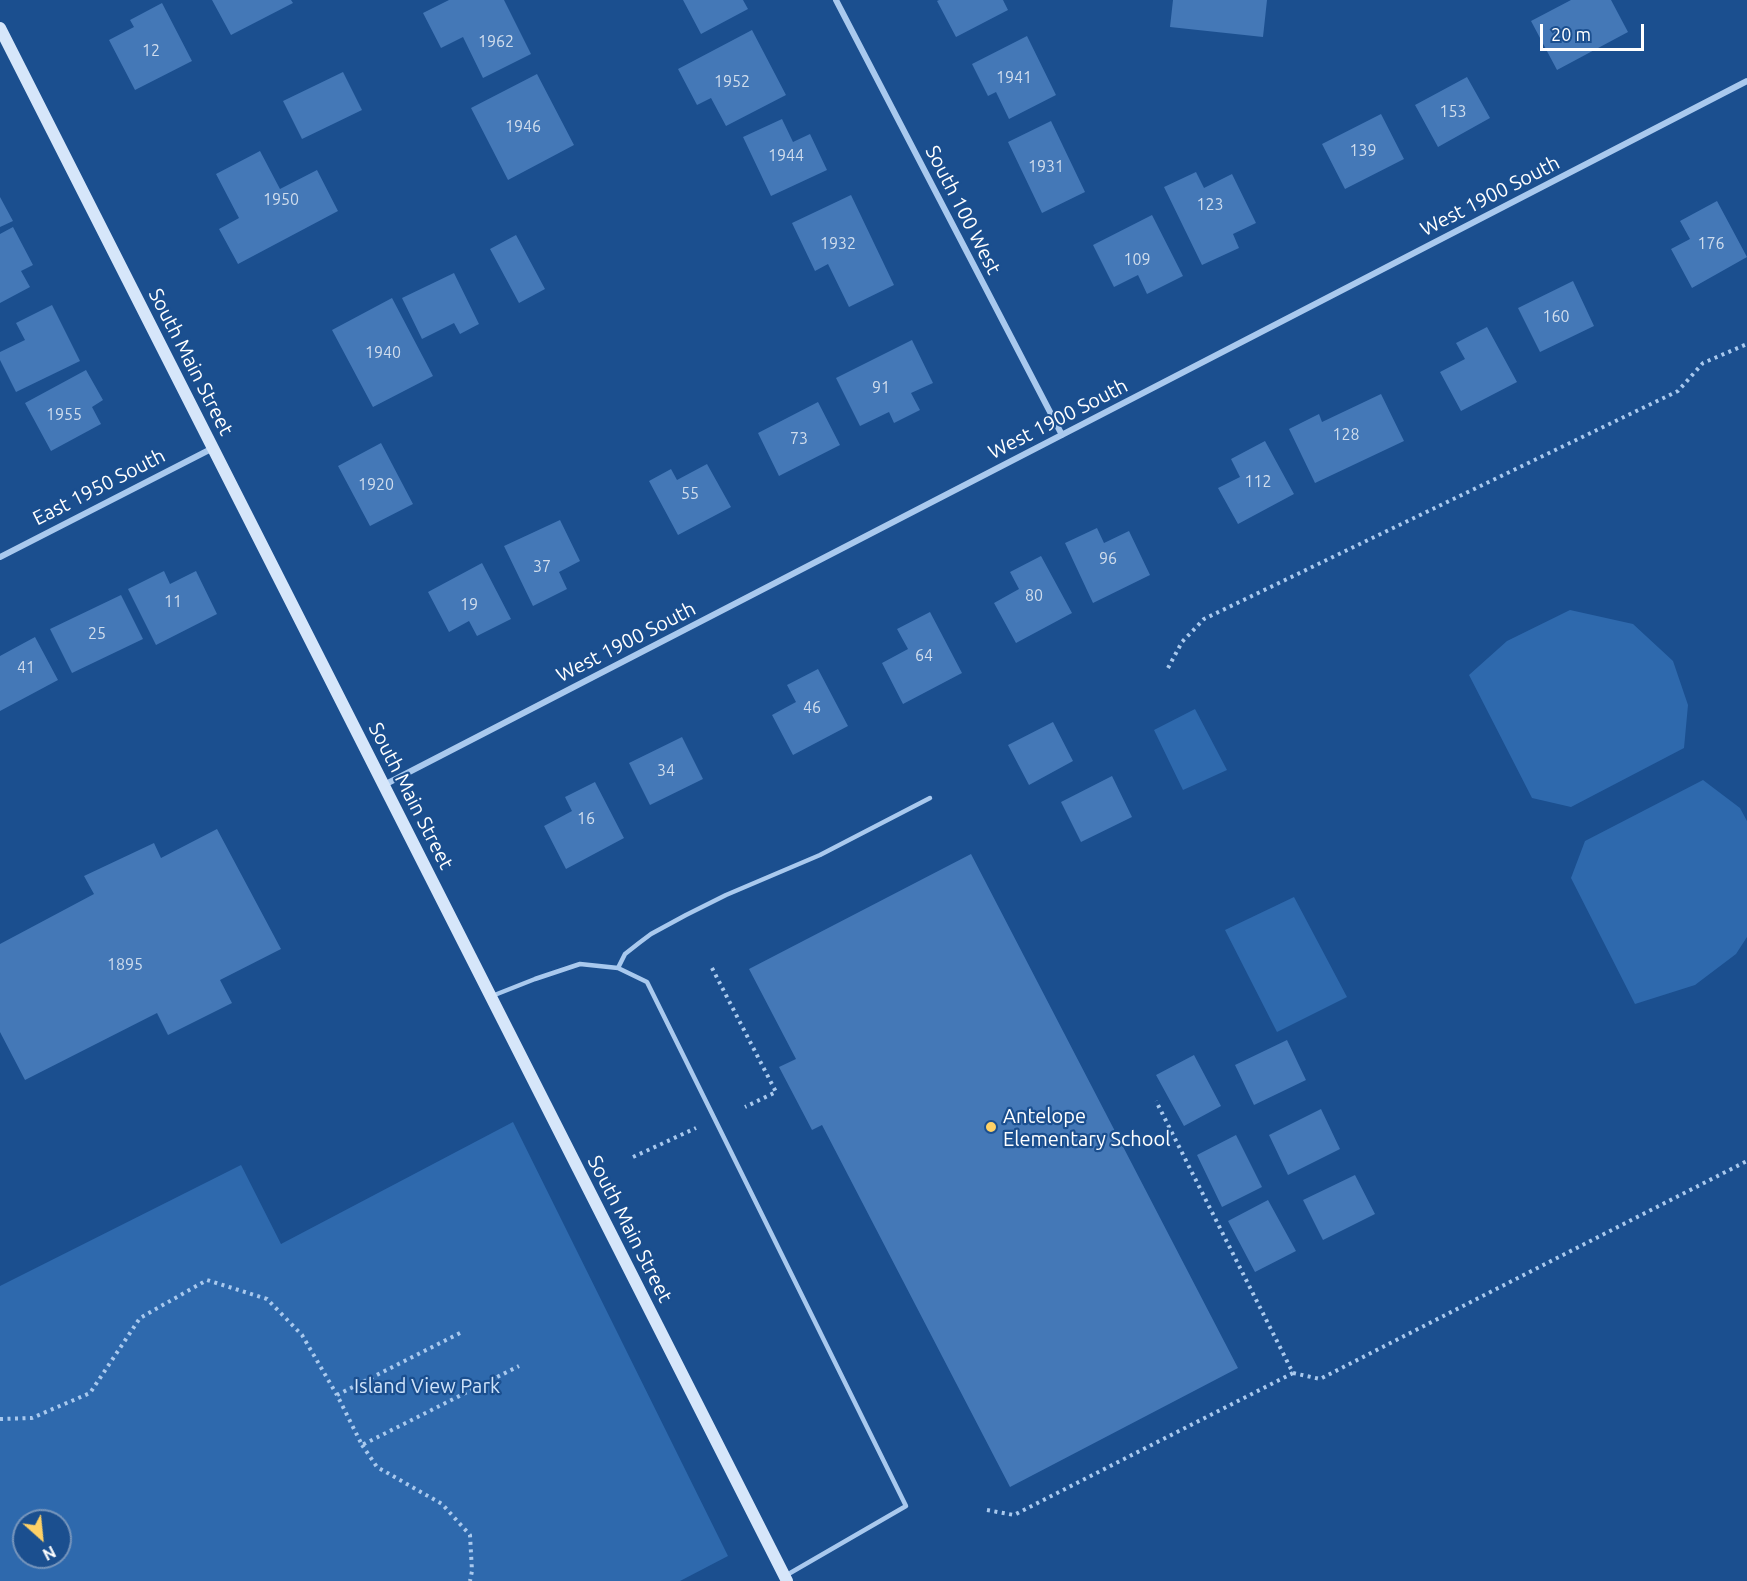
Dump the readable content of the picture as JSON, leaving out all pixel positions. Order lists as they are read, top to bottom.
{
  "streets": {
    "street": [
      "West 1900 South",
      "South 100 West",
      "South Main Street",
      "East 1950 South"
    ]
  },
  "crossings": [
    ["West 1900 South", "South 100 West"],
    ["West 1900 South", "South Main Street"],
    ["South Main Street", "East 1950 South"]
  ],
  "parks": ["Island View Park"],
  "places": ["Antelope Elementary School"],
  "house_numbers": [
    "1962",
    "12",
    "1941",
    "1952",
    "153",
    "1946",
    "139",
    "1944",
    "1931",
    "1950",
    "123",
    "1932",
    "176",
    "109",
    "160",
    "1940",
    "91",
    "1955",
    "128",
    "73",
    "112",
    "1920",
    "55",
    "96",
    "37",
    "80",
    "11",
    "19",
    "25",
    "64",
    "41",
    "46",
    "34",
    "16",
    "1895"
  ],
  "scale_bar": "20 m",
  "north": "bottom right"
}
